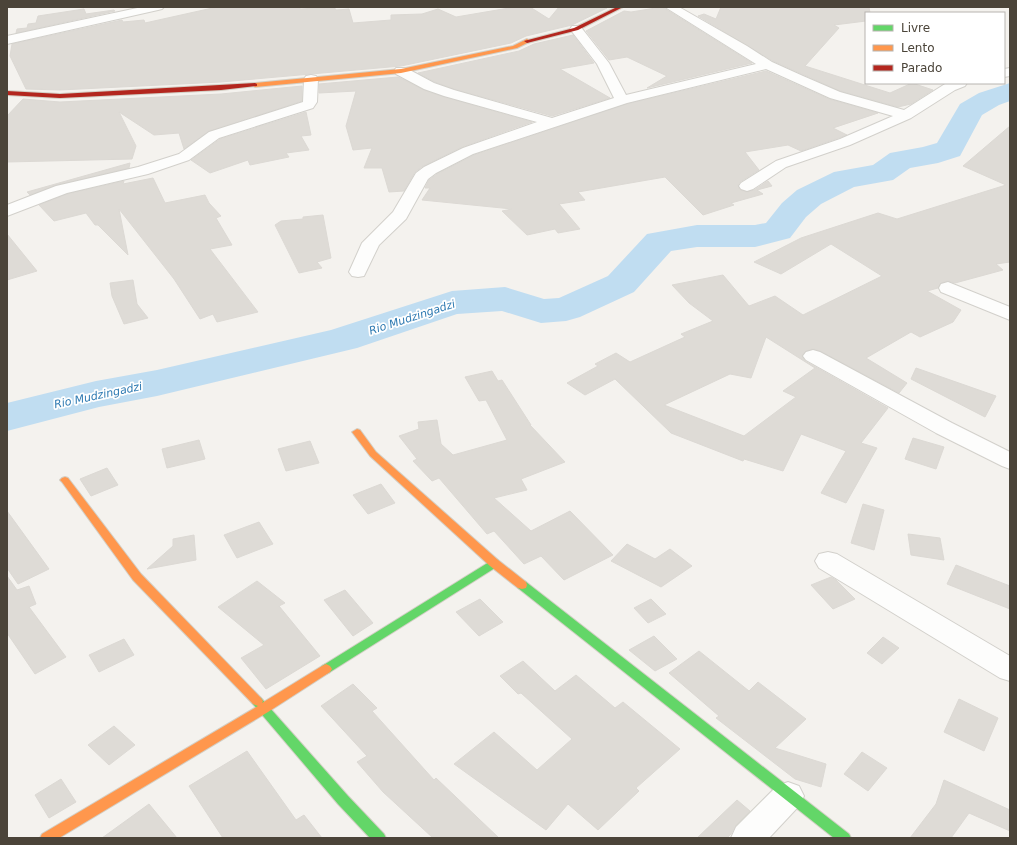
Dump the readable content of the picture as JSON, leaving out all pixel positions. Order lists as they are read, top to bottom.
{
  "water": ["Rio Mudzingadzi"],
  "legend": ["Livre", "Lento", "Parado"]
}
